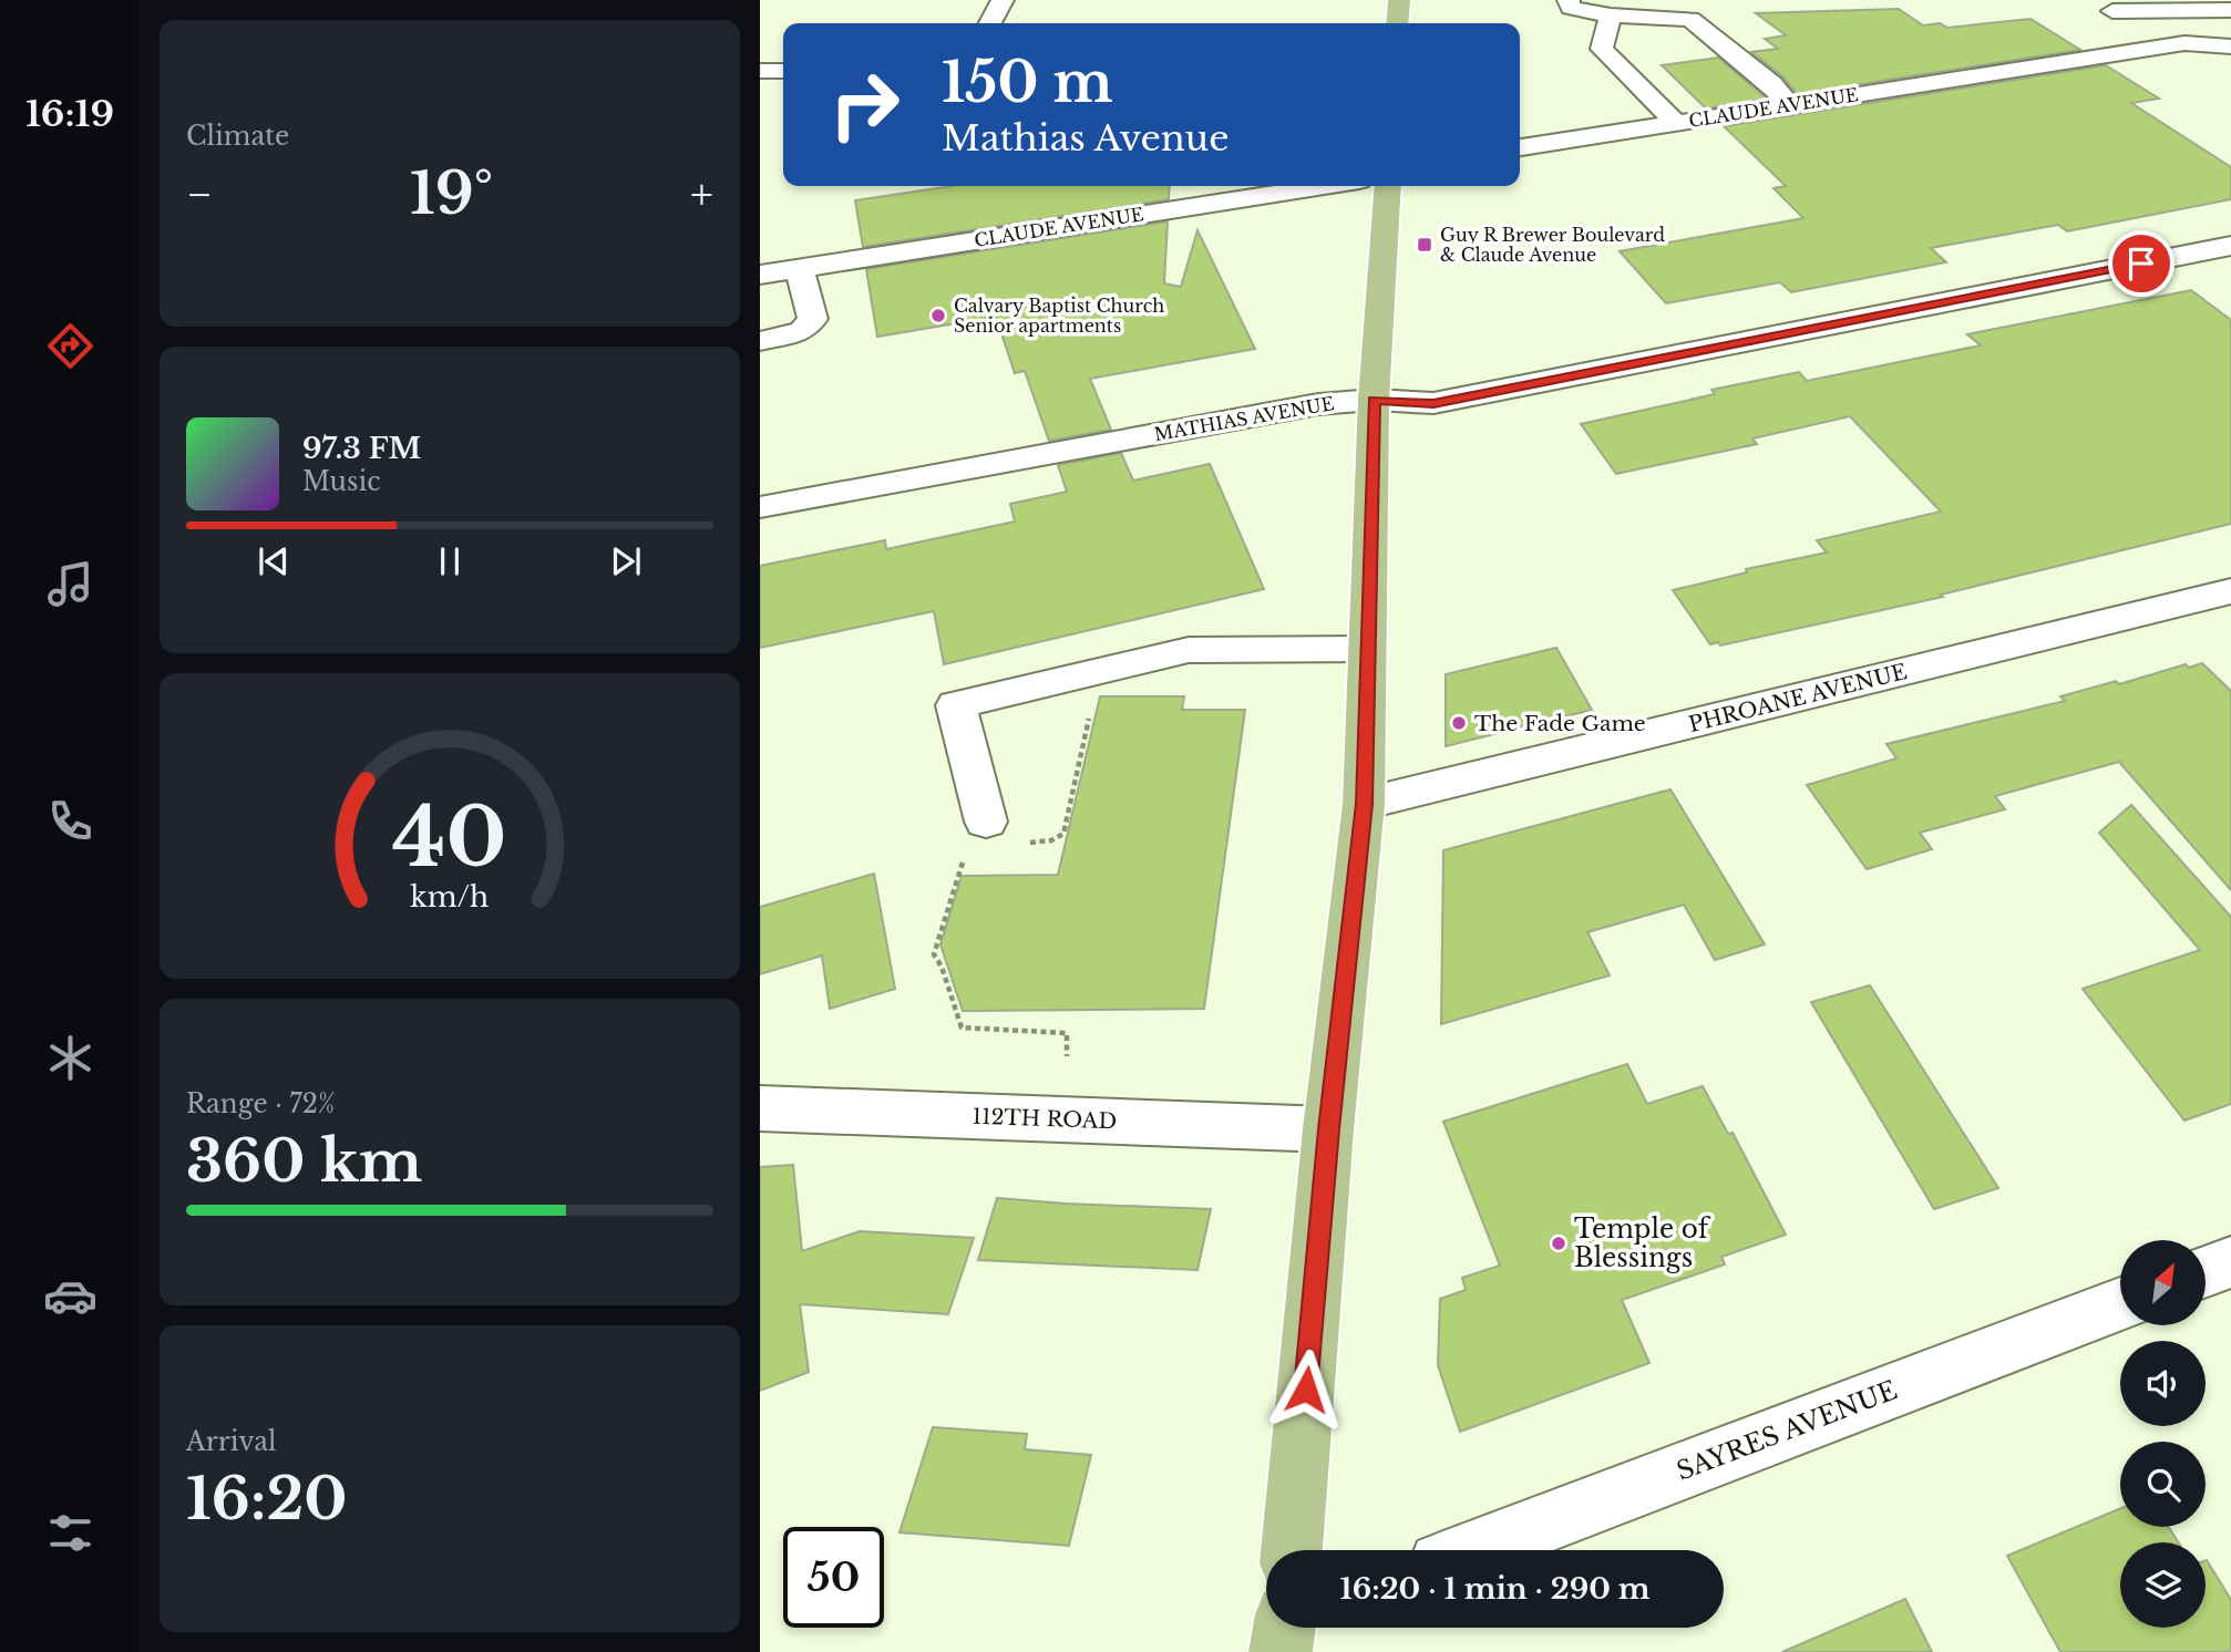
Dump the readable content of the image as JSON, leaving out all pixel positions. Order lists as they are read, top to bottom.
{
  "streets": {
    "street": [
      "CLAUDE AVENUE",
      "MATHIAS AVENUE",
      "PHROANE AVENUE",
      "112TH ROAD",
      "SAYRES AVENUE"
    ]
  },
  "places": {
    "transit": ["Guy R Brewer Boulevard & Claude Avenue"],
    "other": ["Calvary Baptist Church Senior apartments", "The Fade Game", "Temple of Blessings"]
  },
  "north": "top right",
  "page": {
    "tabs": "16:19",
    "tile": [
      "Climate",
      ["Range · 72%", "360 km"],
      ["Arrival", "16:20"]
    ],
    "turn": ["150 m", "Mathias Avenue"],
    "heat": ["−", "19°", "+"],
    "song": ["97.3 FM", "Music"],
    "limit": "50",
    "trip": "16:20 · 1 min · 290 m",
    "gauge": ["40", "km/h"]
  }
}
